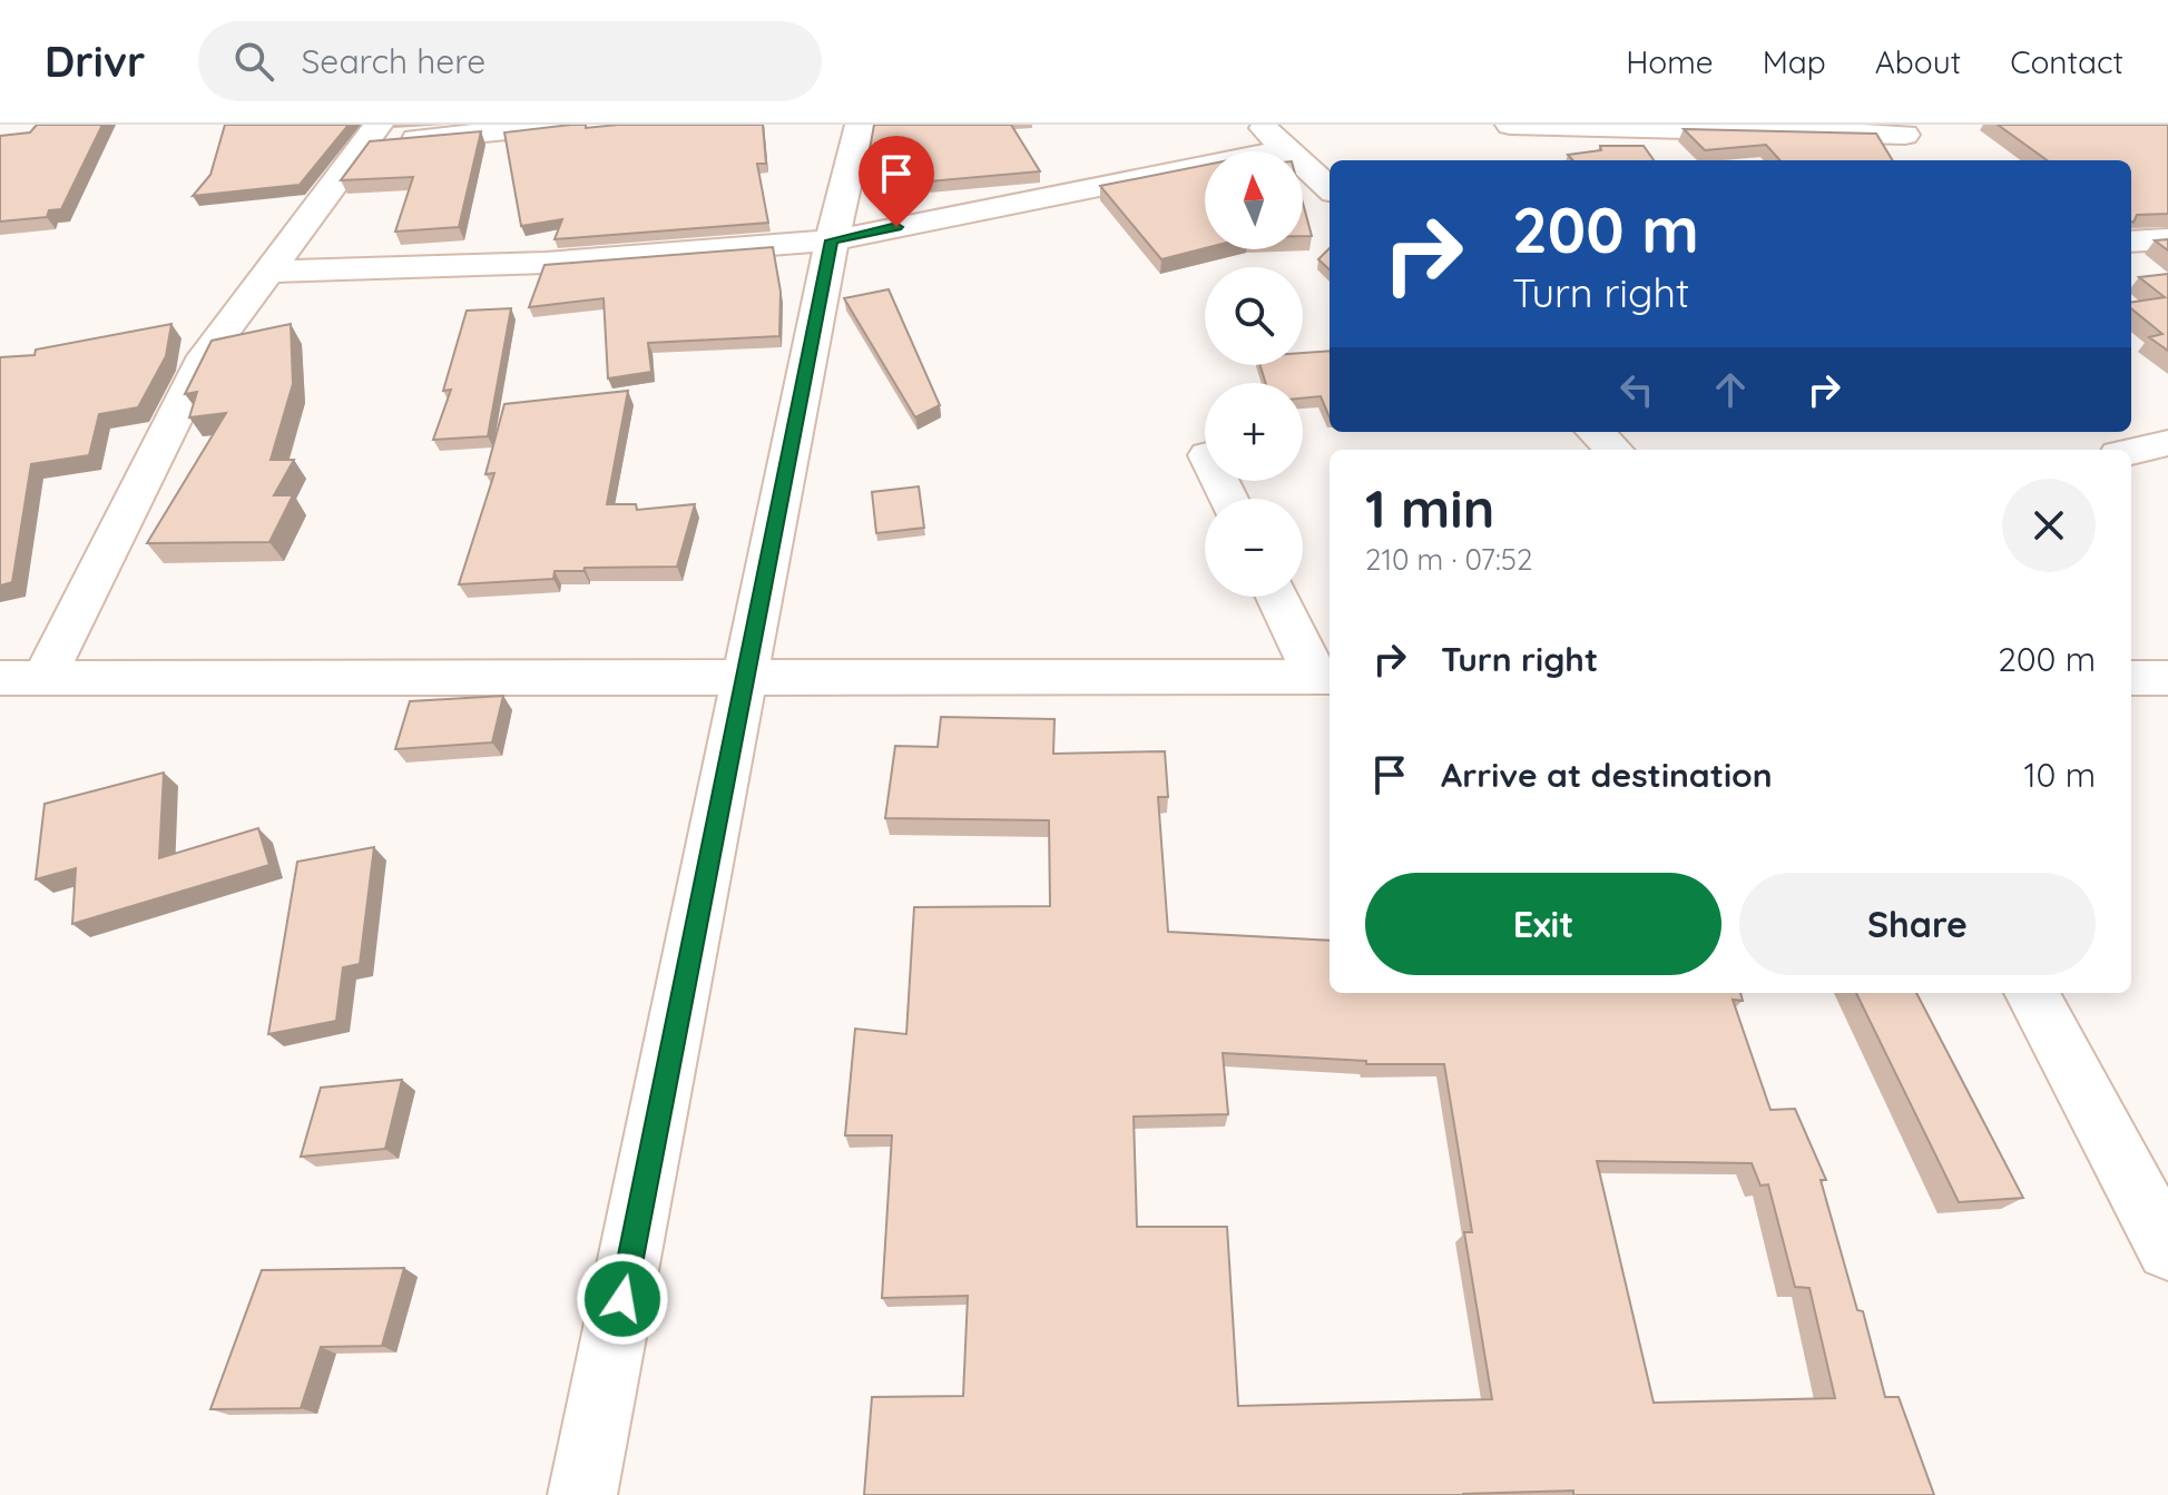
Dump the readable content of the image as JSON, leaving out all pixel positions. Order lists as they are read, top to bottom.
{
  "north": "top",
  "page": {
    "header": "Drivr",
    "search": "Search here",
    "nav": [
      "Home",
      "Map",
      "About",
      "Contact"
    ],
    "map_buttons": ["+", "−"],
    "turn": ["200 m", "Turn right"],
    "heading": ["1 min", "210 m · 07:52"],
    "list": [
      {
        "name": "Turn right",
        "value": "200 m"
      },
      {
        "name": "Arrive at destination",
        "value": "10 m"
      }
    ],
    "buttons": ["Exit", "Share"]
  }
}
